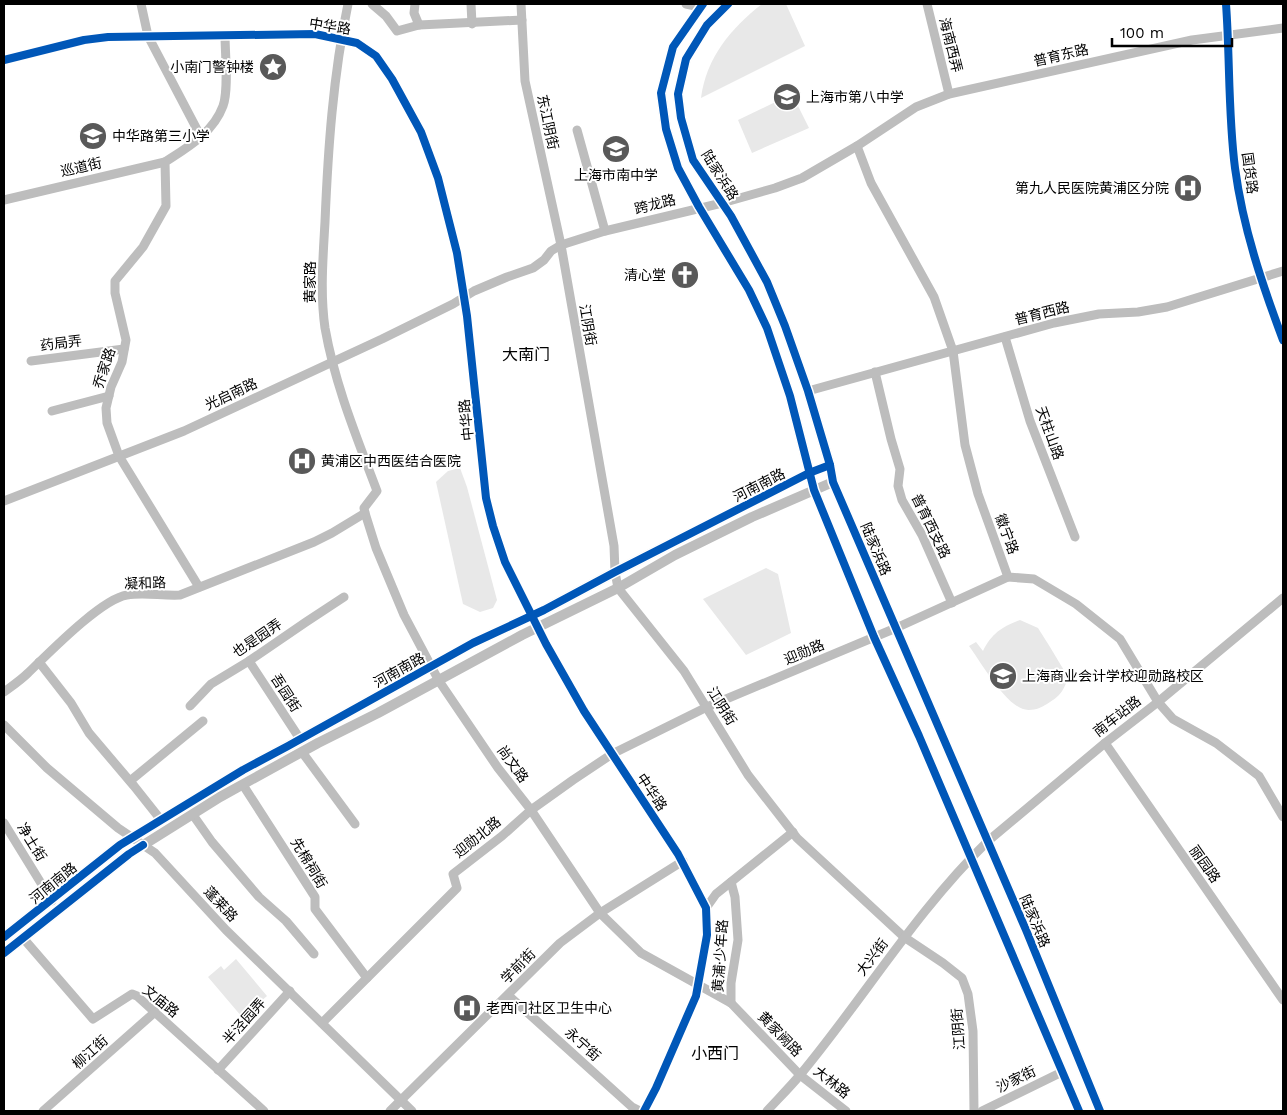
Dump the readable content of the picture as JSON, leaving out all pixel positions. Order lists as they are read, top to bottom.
{
  "streets": {
    "main road": ["陆家浜路", "河南南路"],
    "street": [
      "中华路",
      "海南西弄",
      "普育东路",
      "东江阴街",
      "巡道街",
      "国货路",
      "跨龙路",
      "黄家路",
      "普育西路",
      "江阴街",
      "药局弄",
      "乔家路",
      "光启南路",
      "天柱山路",
      "普育西支路",
      "徽宁路",
      "凝和路",
      "也是园弄",
      "迎勋路",
      "吾园街",
      "南车站路",
      "尚文路",
      "迎勋北路",
      "净土街",
      "先棉祠街",
      "丽园路",
      "蓬莱路",
      "黄浦·少年路",
      "大兴街",
      "学前街",
      "文庙路",
      "半泾园弄",
      "黄家阙路",
      "永宁街",
      "柳江街",
      "沙家街",
      "大林路"
    ]
  },
  "crossings": [
    ["中华路", "跨龙路"],
    ["中华路", "黄家路"],
    ["中华路", "光启南路"],
    ["中华路", "河南南路"],
    ["中华路", "迎勋路"],
    ["中华路", "尚文路"],
    ["中华路", "迎勋北路"],
    ["中华路", "学前街"],
    ["中华路", "黄家阙路"],
    ["海南西弄", "普育东路"],
    ["普育东路", "国货路"],
    ["普育东路", "跨龙路"],
    ["普育东路", "徽宁路"],
    ["东江阴街", "跨龙路"],
    ["东江阴街", "江阴街"],
    ["巡道街", "乔家路"],
    ["国货路", "普育西路"],
    ["陆家浜路", "跨龙路"],
    ["陆家浜路", "普育西路"],
    ["陆家浜路", "河南南路"],
    ["陆家浜路", "迎勋路"],
    ["陆家浜路", "南车站路"],
    ["跨龙路", "江阴街"],
    ["跨龙路", "光启南路"],
    ["跨龙路", "徽宁路"],
    ["黄家路", "光启南路"],
    ["黄家路", "凝和路"],
    ["黄家路", "尚文路"],
    ["普育西路", "天柱山路"],
    ["普育西路", "普育西支路"],
    ["普育西路", "徽宁路"],
    ["江阴街", "河南南路"],
    ["江阴街", "迎勋路"],
    ["江阴街", "大兴街"],
    ["药局弄", "乔家路"],
    ["乔家路", "光启南路"],
    ["乔家路", "凝和路"],
    ["河南南路", "吾园街"],
    ["河南南路", "尚文路"],
    ["河南南路", "净土街"],
    ["河南南路", "先棉祠街"],
    ["河南南路", "蓬莱路"],
    ["河南南路", "文庙路"],
    ["普育西支路", "迎勋路"],
    ["徽宁路", "迎勋路"],
    ["凝和路", "尚文路"],
    ["也是园弄", "吾园街"],
    ["迎勋路", "迎勋北路"],
    ["南车站路", "丽园路"],
    ["南车站路", "大兴街"],
    ["尚文路", "迎勋北路"],
    ["尚文路", "学前街"],
    ["尚文路", "黄家阙路"],
    ["迎勋北路", "先棉祠街"],
    ["迎勋北路", "蓬莱路"],
    ["蓬莱路", "学前街"],
    ["蓬莱路", "半泾园弄"],
    ["黄浦·少年路", "黄家阙路"],
    ["大兴街", "黄家阙路"],
    ["大兴街", "大林路"],
    ["学前街", "永宁街"],
    ["文庙路", "半泾园弄"],
    ["文庙路", "柳江街"],
    ["黄家阙路", "大林路"]
  ],
  "districts": ["大南门", "小西门"],
  "places": {
    "place": ["小南门警钟楼"],
    "school or university": [
      "上海市第八中学",
      "中华路第三小学",
      "上海市南中学",
      "上海商业会计学校迎勋路校区"
    ],
    "hospital": ["第九人民医院黄浦区分院", "黄浦区中西医结合医院", "老西门社区卫生中心"],
    "church": ["清心堂"]
  },
  "scale_bar": "100 m"
}
